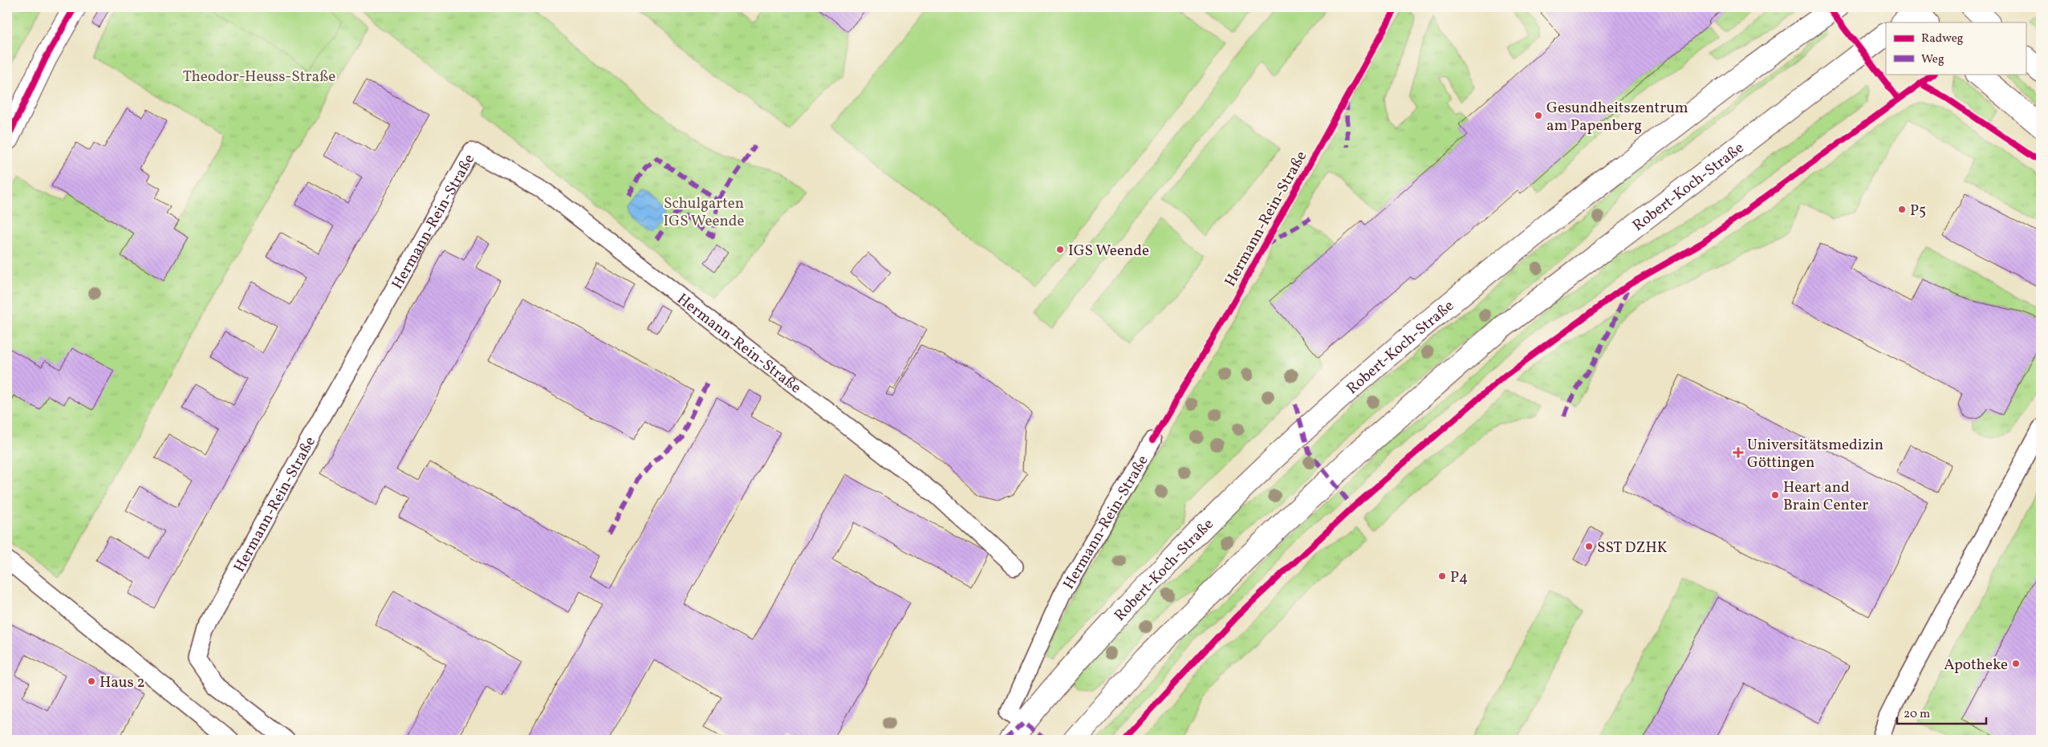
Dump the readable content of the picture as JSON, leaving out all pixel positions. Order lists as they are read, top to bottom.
{
  "streets": {
    "street": ["Robert-Koch-Straße"],
    "lane": ["Hermann-Rein-Straße"]
  },
  "crossings": [
    ["Robert-Koch-Straße", "Hermann-Rein-Straße"]
  ],
  "parks": ["Theodor-Heuss-Straße", "Schulgarten IGS Weende"],
  "places": {
    "other": [
      "Gesundheitszentrum am Papenberg",
      "P5",
      "IGS Weende",
      "Heart and Brain Center",
      "SST DZHK",
      "P4",
      "Apotheke",
      "Haus 2"
    ],
    "health": ["Universitätsmedizin Göttingen"]
  },
  "legend": ["Radweg", "Weg"],
  "scale_bar": "20 m"
}
